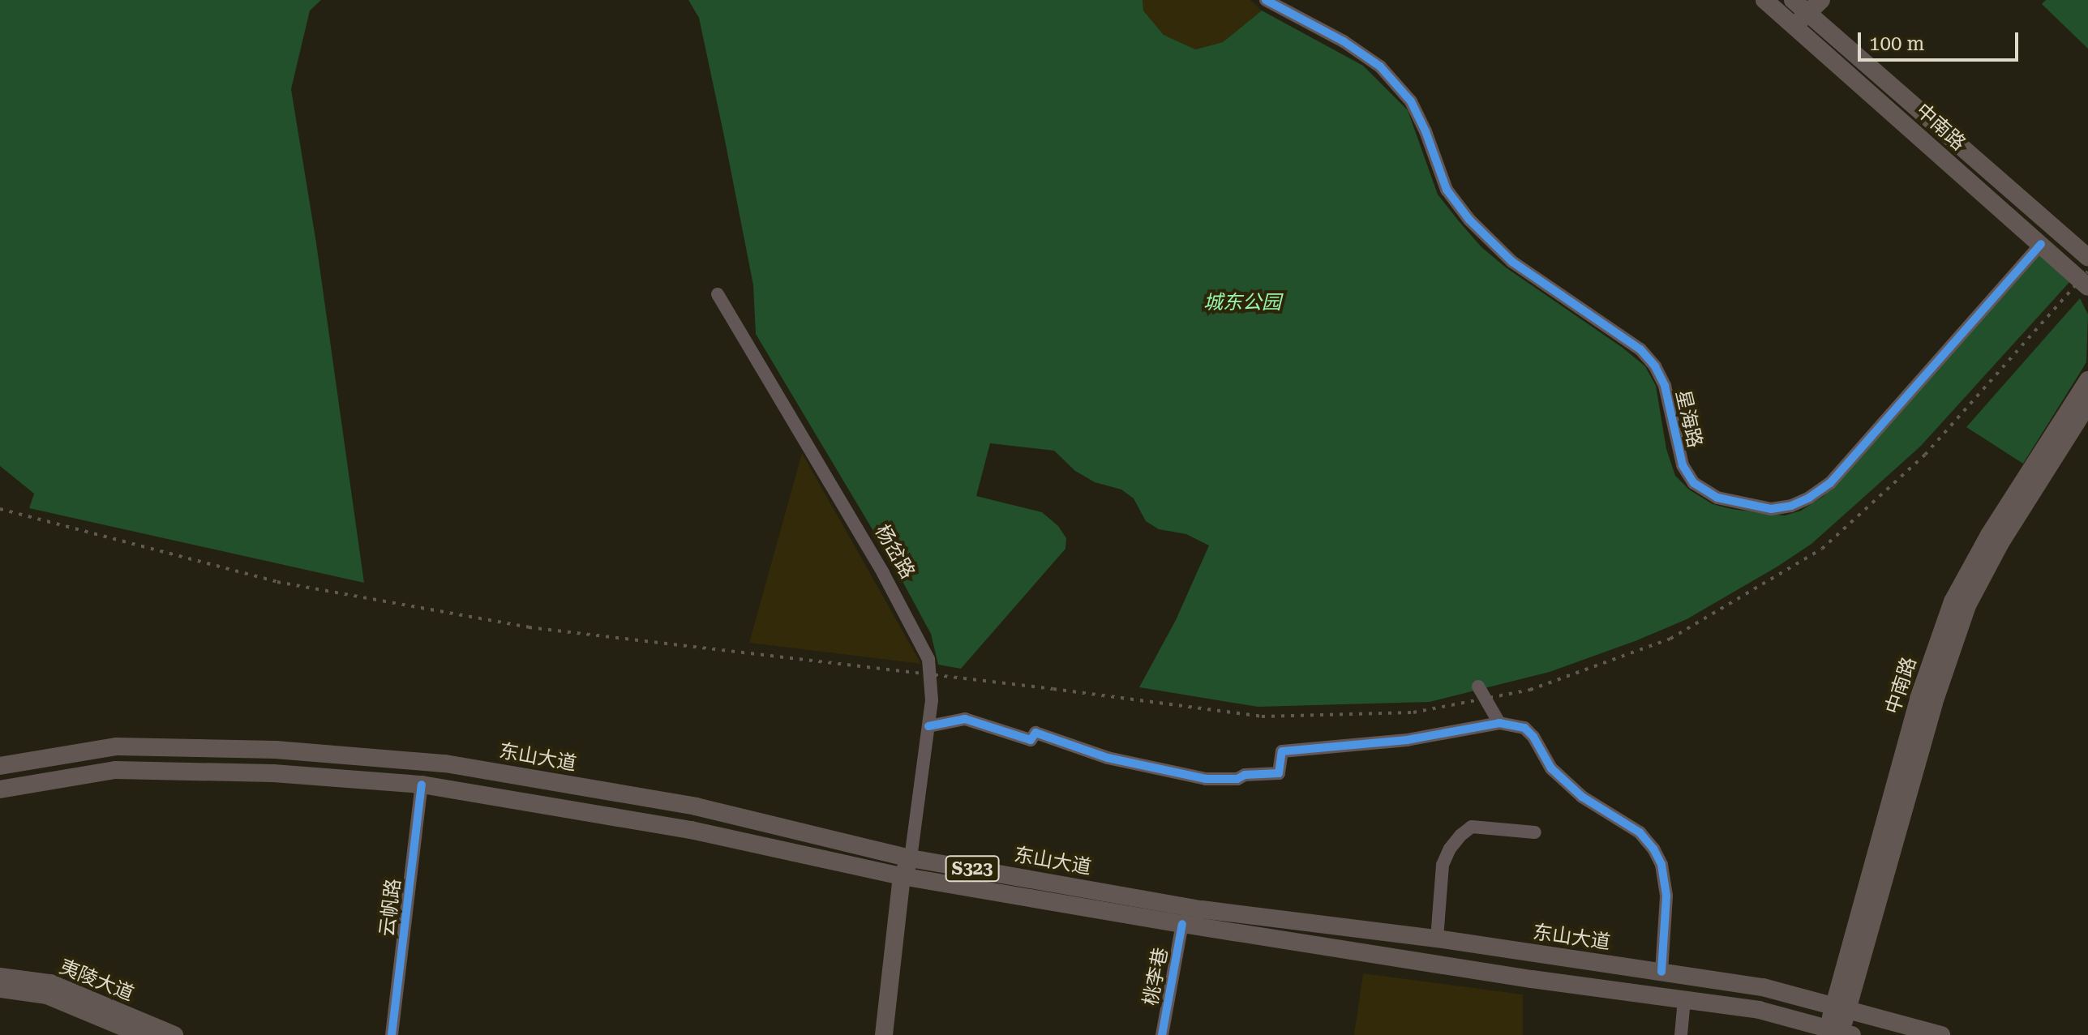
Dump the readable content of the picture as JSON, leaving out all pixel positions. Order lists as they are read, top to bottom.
{
  "streets": {
    "main road": [
      "中南路",
      "杨岔路",
      "东山大道",
      "S323",
      "夷陵大道"
    ],
    "street": ["星海路", "云帆路", "桃李巷"]
  },
  "crossings": [
    ["中南路", "星海路"],
    ["中南路", "东山大道"],
    ["杨岔路", "东山大道"],
    ["东山大道", "云帆路"],
    ["东山大道", "桃李巷"]
  ],
  "parks": ["城东公园"],
  "scale_bar": "100 m"
}
